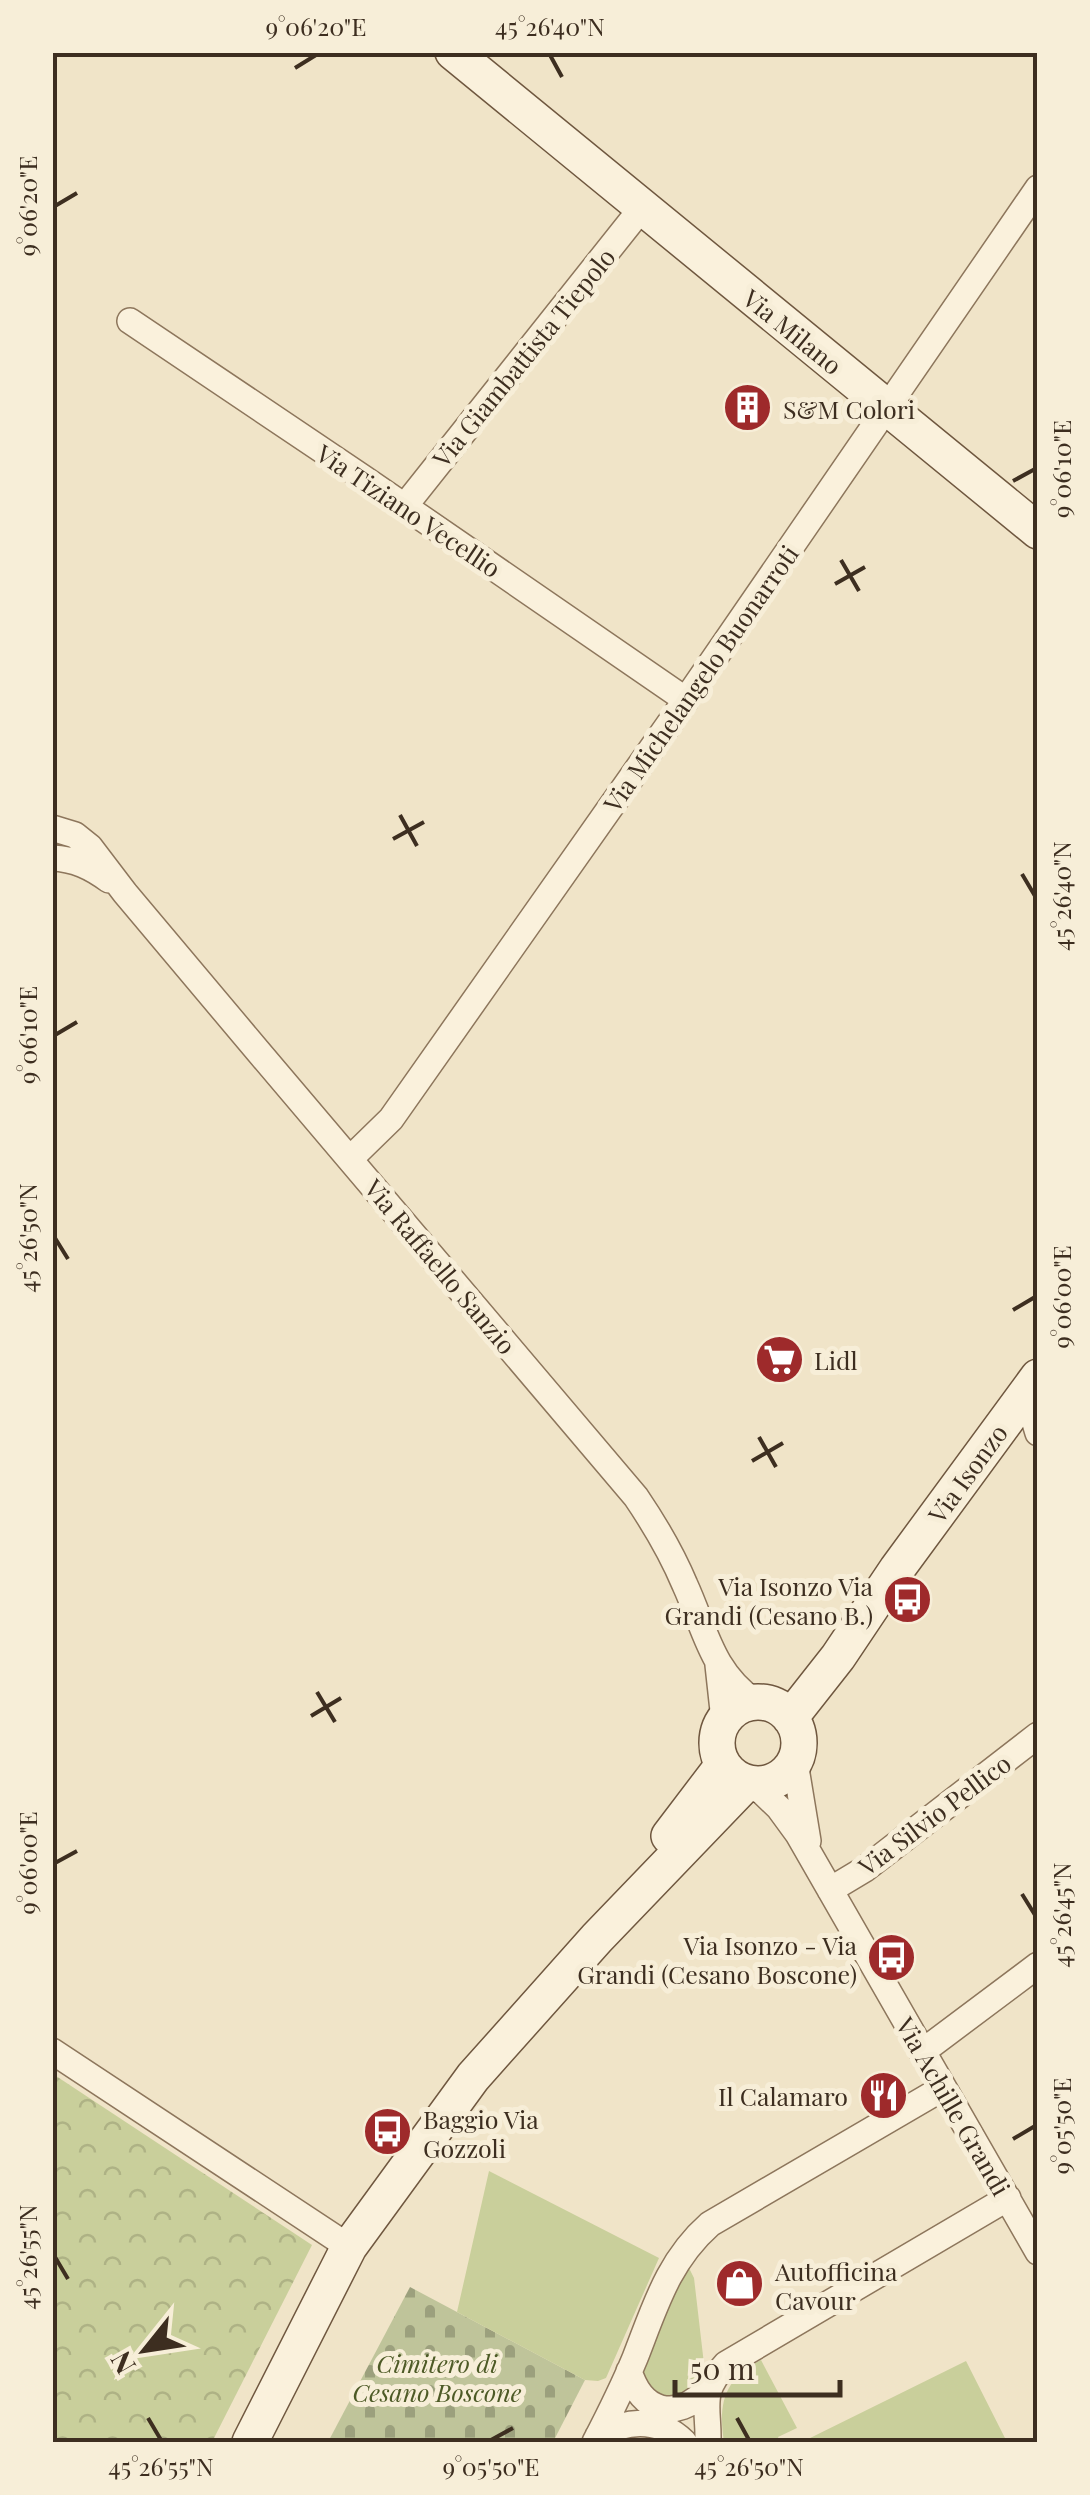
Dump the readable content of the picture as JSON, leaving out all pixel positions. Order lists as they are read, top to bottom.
{
  "streets": {
    "street": [
      "Via Milano",
      "Via Giambattista Tiepolo",
      "Via Tiziano Vecellio",
      "Via Michelangelo Buonarroti",
      "Via Raffaello Sanzio",
      "Via Isonzo",
      "Via Silvio Pellico",
      "Via Achille Grandi"
    ]
  },
  "crossings": [
    ["Via Milano", "Via Giambattista Tiepolo"],
    ["Via Milano", "Via Michelangelo Buonarroti"],
    ["Via Giambattista Tiepolo", "Via Tiziano Vecellio"],
    ["Via Tiziano Vecellio", "Via Michelangelo Buonarroti"],
    ["Via Michelangelo Buonarroti", "Via Raffaello Sanzio"],
    ["Via Raffaello Sanzio", "Via Isonzo"],
    ["Via Raffaello Sanzio", "Via Achille Grandi"],
    ["Via Isonzo", "Via Achille Grandi"],
    ["Via Silvio Pellico", "Via Achille Grandi"]
  ],
  "parks": ["Cimitero di Cesano Boscone"],
  "places": {
    "building": ["S&M Colori"],
    "supermarket": ["Lidl"],
    "bus stop": ["Via Isonzo Via Grandi (Cesano B.)", "Via Isonzo - Via Grandi (Cesano Boscone)", "Baggio Via Gozzoli"],
    "restaurant": ["Il Calamaro"],
    "shop": ["Autofficina Cavour"]
  },
  "scale_bar": "50 m",
  "north": "bottom left",
  "coordinates": [
    "9°06'20\"E",
    "45°26'40\"N",
    "9°06'10\"E",
    "45°26'50\"N",
    "9°06'00\"E",
    "45°26'45\"N",
    "9°05'50\"E",
    "45°26'55\"N"
  ]
}
